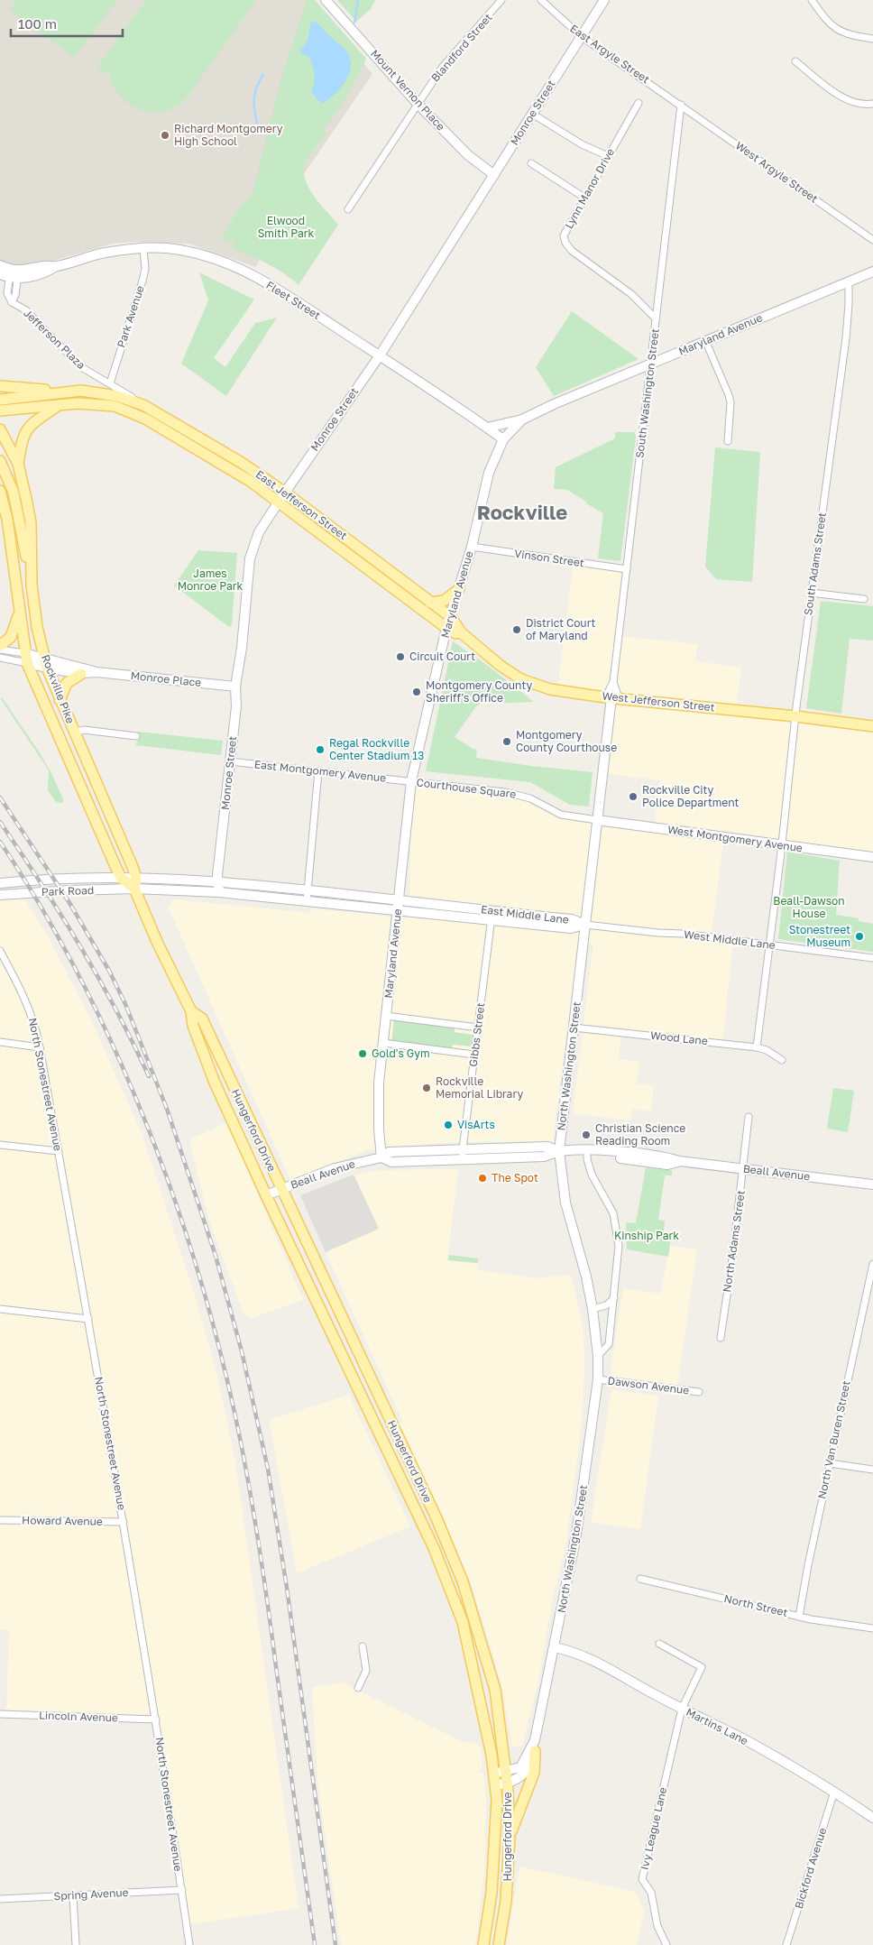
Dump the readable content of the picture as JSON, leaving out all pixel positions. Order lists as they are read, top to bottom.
{
  "streets": {
    "main road": [
      "East Jefferson Street",
      "Rockville Pike",
      "West Jefferson Street",
      "Hungerford Drive"
    ],
    "street": [
      "Blandford Street",
      "East Argyle Street",
      "Mount Vernon Place",
      "Monroe Street",
      "West Argyle Street",
      "Lynn Manor Drive",
      "Fleet Street",
      "Park Avenue",
      "Maryland Avenue",
      "Jefferson Plaza",
      "South Washington Street",
      "Vinson Street",
      "South Adams Street",
      "Monroe Place",
      "East Montgomery Avenue",
      "Courthouse Square",
      "West Montgomery Avenue",
      "Park Road",
      "East Middle Lane",
      "West Middle Lane",
      "Gibbs Street",
      "Wood Lane",
      "North Washington Street",
      "North Stonestreet Avenue",
      "Beall Avenue",
      "North Adams Street",
      "Dawson Avenue",
      "North Van Buren Street",
      "Howard Avenue",
      "North Street",
      "Lincoln Avenue",
      "Martins Lane",
      "Ivy League Lane",
      "Bickford Avenue",
      "Spring Avenue"
    ]
  },
  "crossings": [
    ["Blandford Street", "Mount Vernon Place"],
    ["East Argyle Street", "Monroe Street"],
    ["East Argyle Street", "West Argyle Street"],
    ["East Argyle Street", "South Washington Street"],
    ["Mount Vernon Place", "Monroe Street"],
    ["Monroe Street", "Fleet Street"],
    ["Monroe Street", "East Jefferson Street"],
    ["Monroe Street", "Monroe Place"],
    ["Monroe Street", "East Montgomery Avenue"],
    ["Monroe Street", "East Middle Lane"],
    ["West Argyle Street", "South Washington Street"],
    ["Lynn Manor Drive", "South Washington Street"],
    ["Fleet Street", "Park Avenue"],
    ["Fleet Street", "Maryland Avenue"],
    ["Fleet Street", "Jefferson Plaza"],
    ["Park Avenue", "Jefferson Plaza"],
    ["Maryland Avenue", "South Washington Street"],
    ["Maryland Avenue", "East Jefferson Street"],
    ["Maryland Avenue", "Vinson Street"],
    ["Maryland Avenue", "South Adams Street"],
    ["Maryland Avenue", "West Jefferson Street"],
    ["Maryland Avenue", "East Montgomery Avenue"],
    ["Maryland Avenue", "Courthouse Square"],
    ["Maryland Avenue", "East Middle Lane"],
    ["Maryland Avenue", "Beall Avenue"],
    ["Jefferson Plaza", "East Jefferson Street"],
    ["South Washington Street", "Vinson Street"],
    ["South Washington Street", "West Jefferson Street"],
    ["South Washington Street", "Courthouse Square"],
    ["South Washington Street", "West Montgomery Avenue"],
    ["South Washington Street", "North Washington Street"],
    ["East Jefferson Street", "West Jefferson Street"],
    ["South Adams Street", "West Jefferson Street"],
    ["South Adams Street", "West Montgomery Avenue"],
    ["Monroe Place", "Rockville Pike"],
    ["Rockville Pike", "Park Road"],
    ["Rockville Pike", "East Middle Lane"],
    ["Rockville Pike", "Hungerford Drive"],
    ["East Montgomery Avenue", "Courthouse Square"],
    ["Courthouse Square", "West Montgomery Avenue"],
    ["Courthouse Square", "North Washington Street"],
    ["West Montgomery Avenue", "North Washington Street"],
    ["Park Road", "East Middle Lane"],
    ["Park Road", "Hungerford Drive"],
    ["East Middle Lane", "West Middle Lane"],
    ["East Middle Lane", "Gibbs Street"],
    ["East Middle Lane", "North Washington Street"],
    ["East Middle Lane", "Hungerford Drive"],
    ["West Middle Lane", "North Washington Street"],
    ["Gibbs Street", "Beall Avenue"],
    ["Wood Lane", "North Washington Street"],
    ["North Washington Street", "Hungerford Drive"],
    ["North Washington Street", "Beall Avenue"],
    ["North Washington Street", "Dawson Avenue"],
    ["North Washington Street", "Martins Lane"],
    ["North Stonestreet Avenue", "Howard Avenue"],
    ["North Stonestreet Avenue", "Lincoln Avenue"],
    ["North Stonestreet Avenue", "Spring Avenue"],
    ["Hungerford Drive", "Beall Avenue"],
    ["Beall Avenue", "North Adams Street"],
    ["North Van Buren Street", "North Street"],
    ["Martins Lane", "Ivy League Lane"],
    ["Martins Lane", "Bickford Avenue"]
  ],
  "districts": ["Rockville"],
  "parks": [
    "Elwood Smith Park",
    "James Monroe Park",
    "Beall-Dawson House",
    "Kinship Park"
  ],
  "places": [
    "Richard Montgomery High School",
    "District Court of Maryland",
    "Circuit Court",
    "Montgomery County Sheriff's Office",
    "Montgomery County Courthouse",
    "Regal Rockville Center Stadium 13",
    "Rockville City Police Department",
    "Stonestreet Museum",
    "Gold's Gym",
    "Rockville Memorial Library",
    "VisArts",
    "Christian Science Reading Room",
    "The Spot"
  ],
  "scale_bar": "100 m"
}
